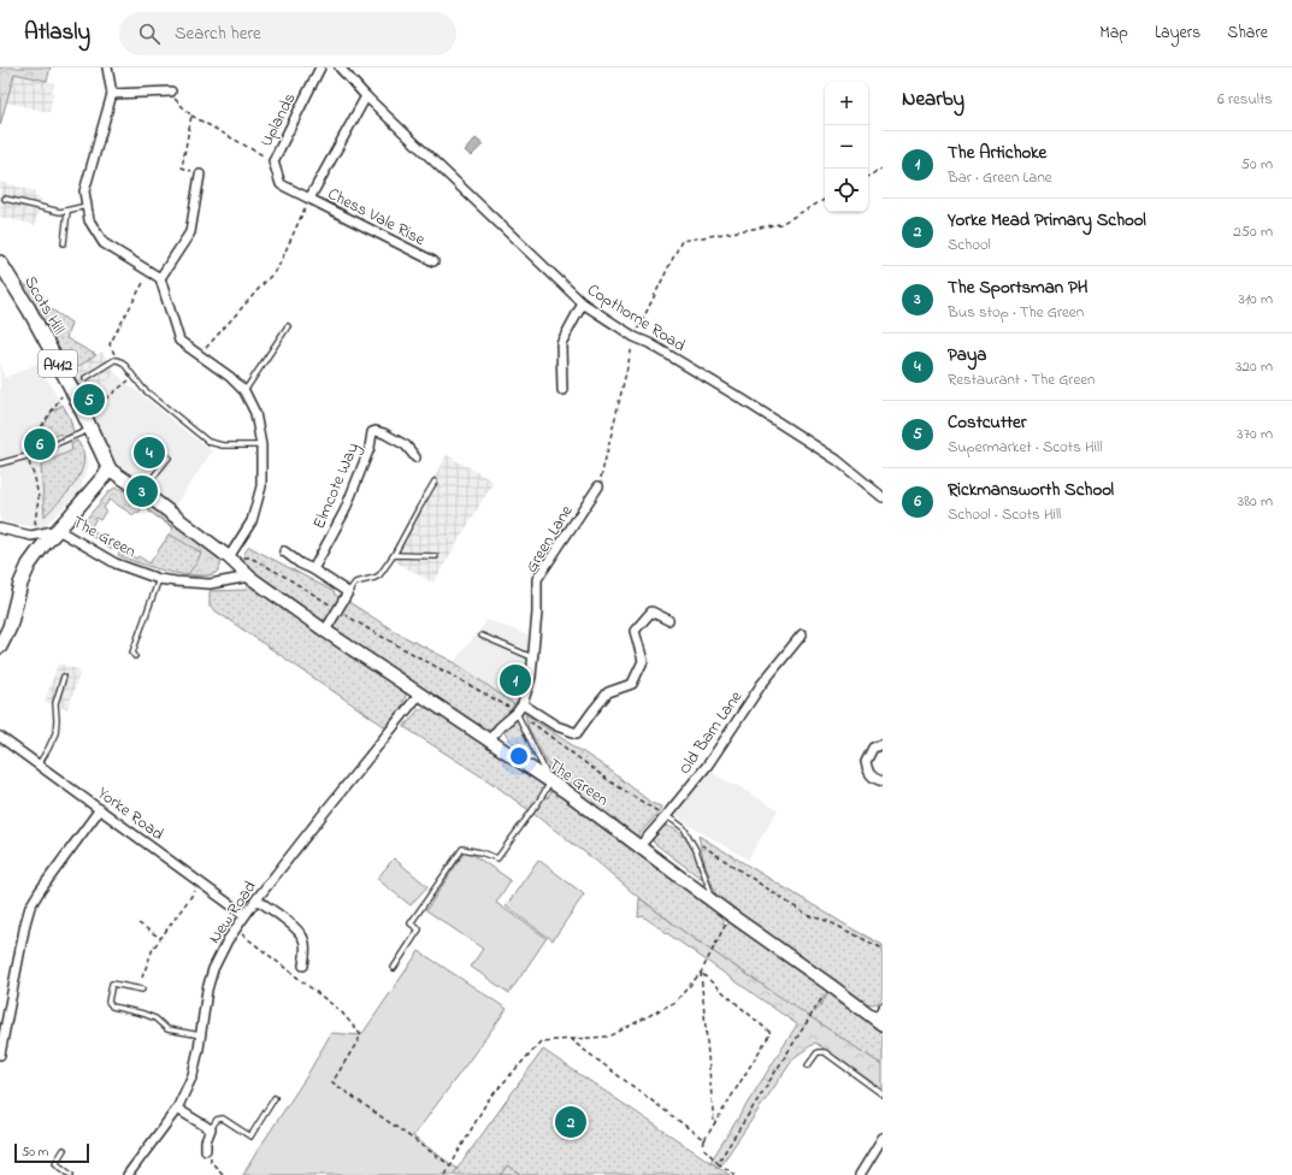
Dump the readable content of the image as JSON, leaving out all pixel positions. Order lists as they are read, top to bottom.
{
  "streets": {
    "main road": ["Scots Hill", "A412"],
    "street": [
      "Uplands",
      "Chess Vale Rise",
      "Copthorne Road",
      "Elmcote Way",
      "The Green",
      "Green Lane",
      "Old Barn Lane",
      "Yorke Road",
      "New Road"
    ]
  },
  "crossings": [
    ["Uplands", "Chess Vale Rise"],
    ["Chess Vale Rise", "Copthorne Road"],
    ["Scots Hill", "The Green"],
    ["The Green", "Green Lane"],
    ["The Green", "Old Barn Lane"],
    ["The Green", "New Road"],
    ["Yorke Road", "New Road"]
  ],
  "scale_bar": "50 m",
  "page": {
    "header": "Atlasly",
    "search": "Search here",
    "nav": ["Map", "Layers", "Share"],
    "heading": ["Nearby", "6 results"],
    "map_buttons": ["+", "−"],
    "list": [
      {
        "mark": "1",
        "name": "The Artichoke",
        "note": "Bar · Green Lane",
        "value": "50 m"
      },
      {
        "mark": "2",
        "name": "Yorke Mead Primary School",
        "note": "School",
        "value": "250 m"
      },
      {
        "mark": "3",
        "name": "The Sportsman PH",
        "note": "Bus stop · The Green",
        "value": "310 m"
      },
      {
        "mark": "4",
        "name": "Paya",
        "note": "Restaurant · The Green",
        "value": "320 m"
      },
      {
        "mark": "5",
        "name": "Costcutter",
        "note": "Supermarket · Scots Hill",
        "value": "370 m"
      },
      {
        "mark": "6",
        "name": "Rickmansworth School",
        "note": "School · Scots Hill",
        "value": "380 m"
      }
    ],
    "pins": [
      "5",
      "6",
      "4",
      "3",
      "1",
      "2"
    ],
    "scale": "50 m"
  }
}
